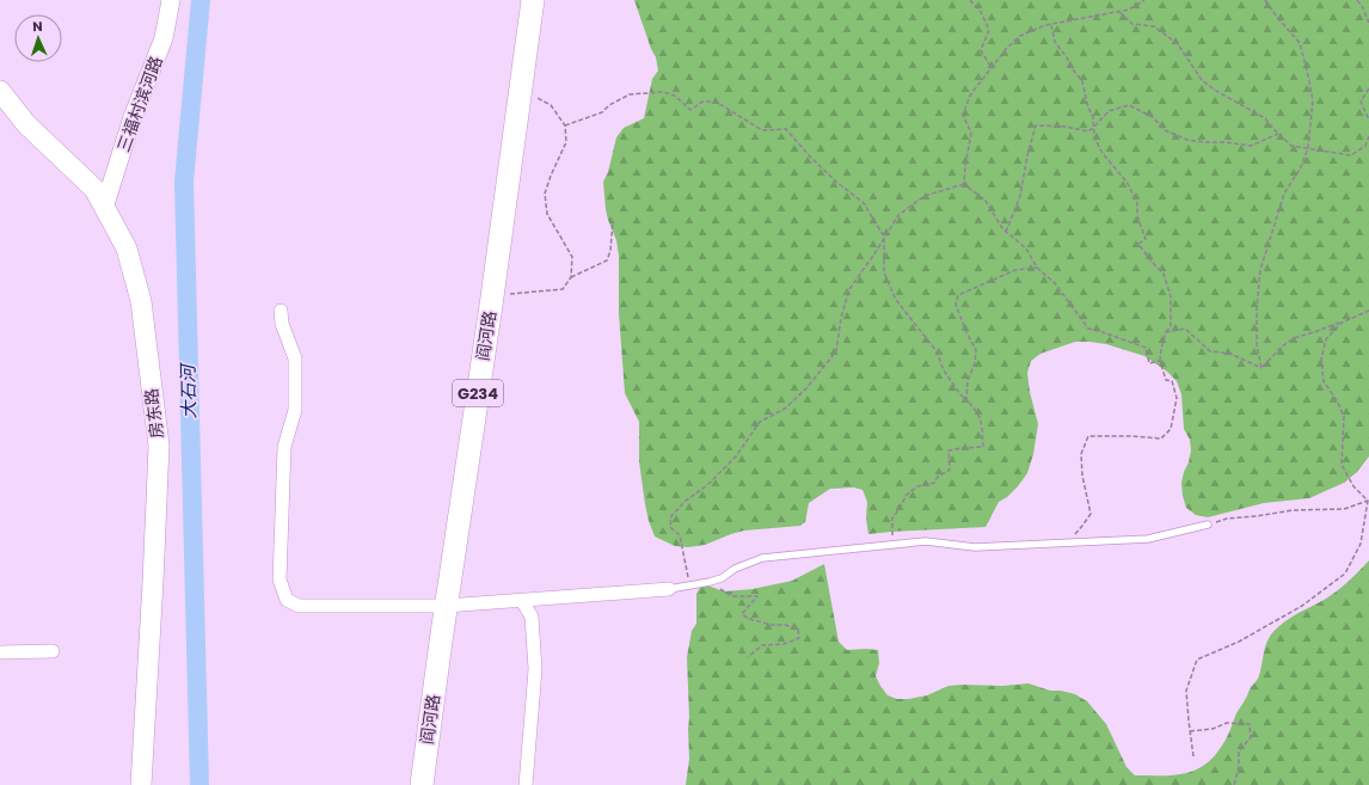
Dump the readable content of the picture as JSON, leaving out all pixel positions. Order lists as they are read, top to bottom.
{
  "streets": {
    "highway": ["阎河路", "G234"],
    "main road": ["房东路"],
    "street": ["三福村滨河路"]
  },
  "crossings": [
    ["三福村滨河路", "房东路"]
  ],
  "water": ["大石河"],
  "north": "top"
}
